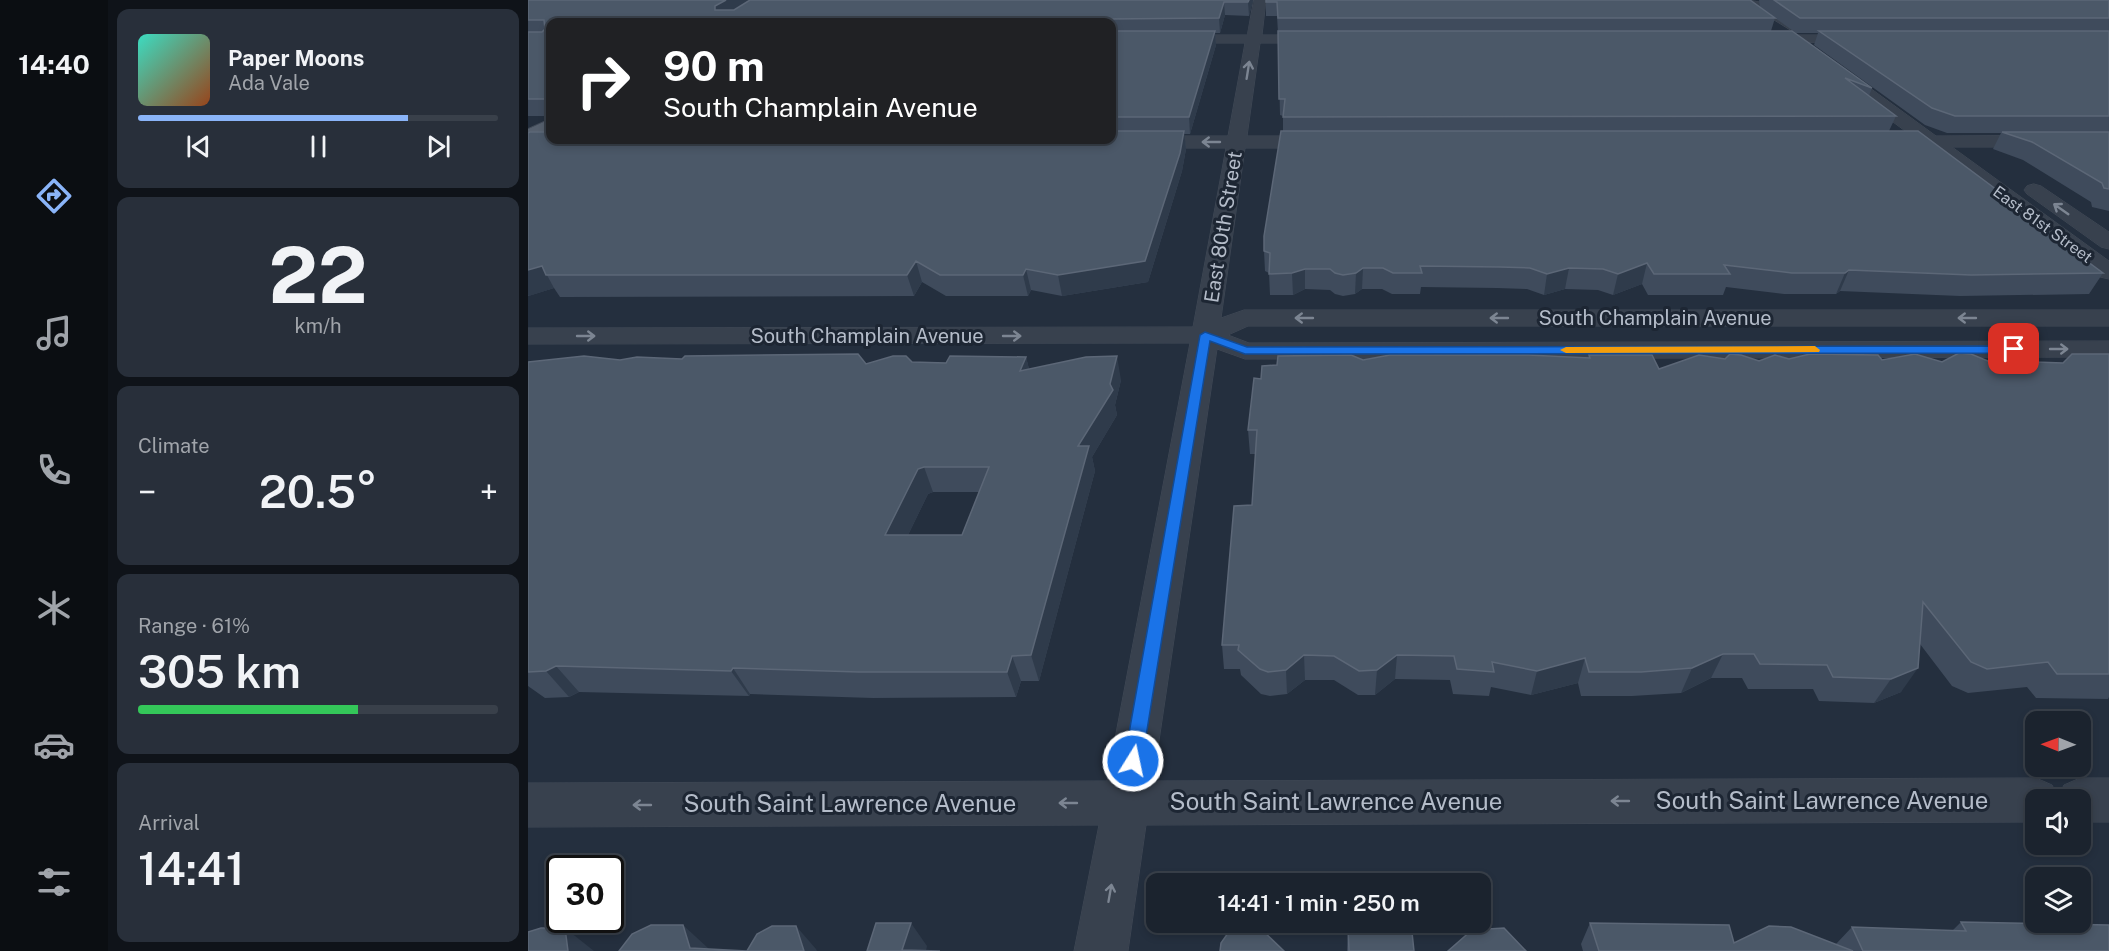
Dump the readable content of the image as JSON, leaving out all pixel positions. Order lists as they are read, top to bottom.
{
  "streets": {
    "street": [
      "East 81st Street",
      "East 80th Street",
      "South Champlain Avenue",
      "South Saint Lawrence Avenue"
    ]
  },
  "crossings": [
    ["East 80th Street", "South Champlain Avenue"],
    ["East 80th Street", "South Saint Lawrence Avenue"]
  ],
  "one_way": ["South Saint Lawrence Avenue"],
  "north": "left",
  "page": {
    "tabs": "14:40",
    "turn": ["90 m", "South Champlain Avenue"],
    "song": ["Paper Moons", "Ada Vale"],
    "tile": [
      ["22", "km/h"],
      "Climate",
      ["Range · 61%", "305 km"],
      ["Arrival", "14:41"]
    ],
    "heat": ["−", "20.5°", "+"],
    "limit": "30",
    "trip": "14:41 · 1 min · 250 m"
  }
}
